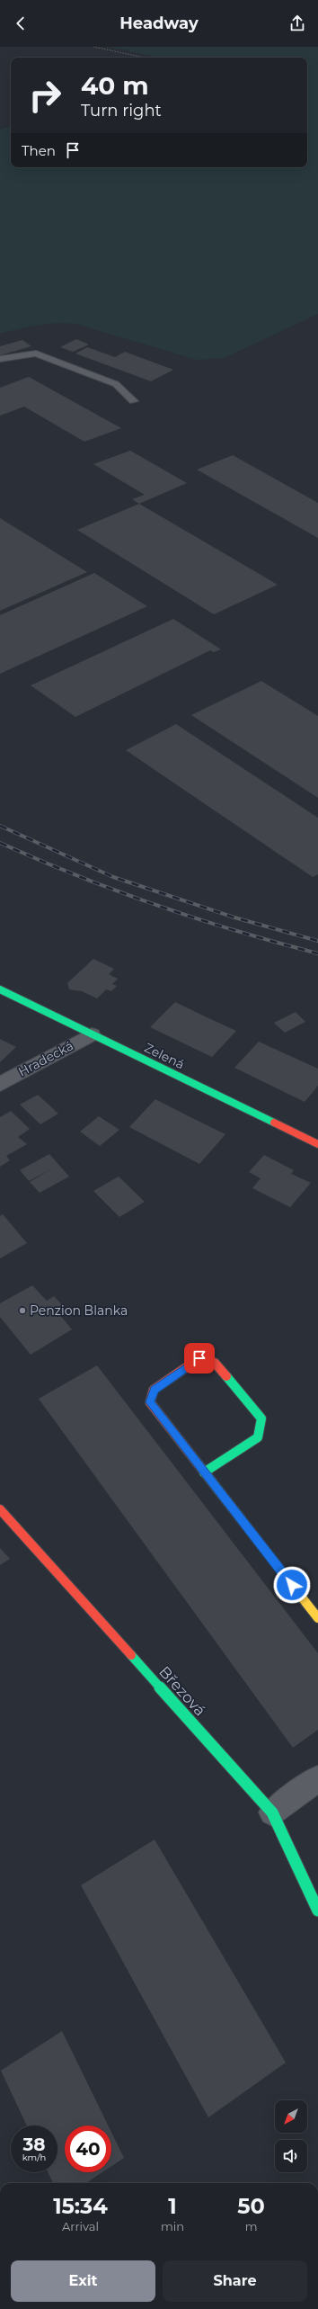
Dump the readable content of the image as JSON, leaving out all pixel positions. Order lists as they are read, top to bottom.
{
  "streets": {
    "street": ["Zelená", "Hradecká", "Březová"]
  },
  "crossings": [
    ["Zelená", "Hradecká"]
  ],
  "places": ["Penzion Blanka"],
  "north": "bottom left",
  "page": {
    "header": "Headway",
    "turn": ["40 m", "Turn right"],
    "then": "Then",
    "speed": "38 km/h",
    "limit": "40",
    "eta": [
      "15:34",
      "Arrival",
      "1",
      "min",
      "50",
      "m"
    ],
    "buttons": ["Exit", "Share"]
  }
}
